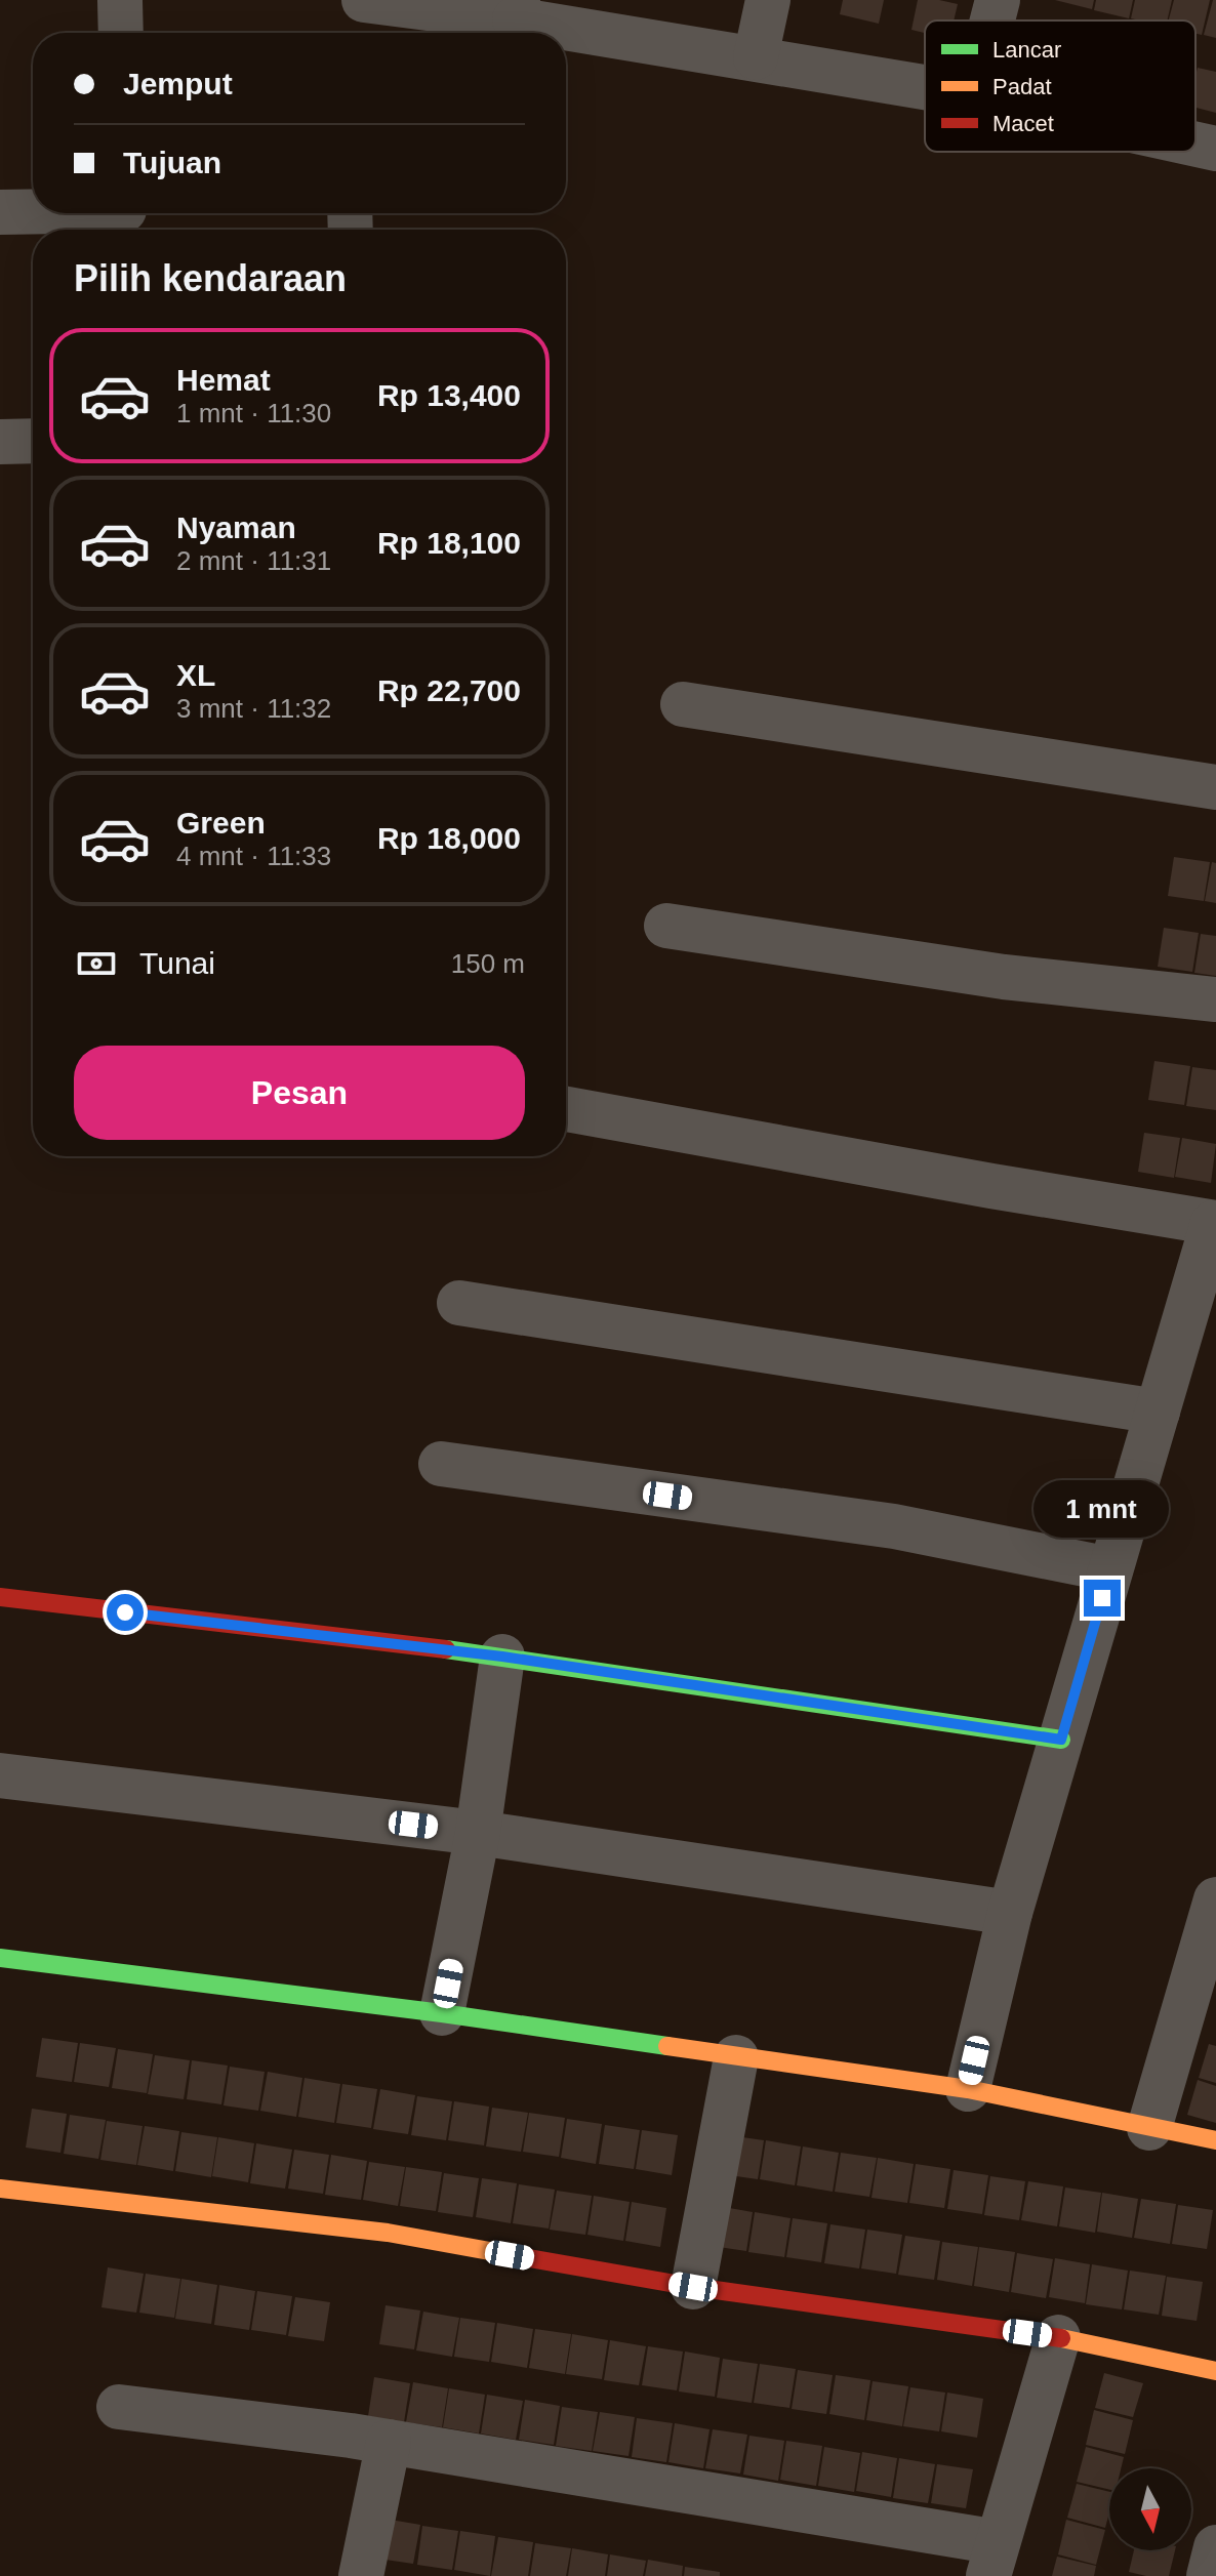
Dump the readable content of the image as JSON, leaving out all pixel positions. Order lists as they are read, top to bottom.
{
  "legend": ["Lancar", "Padat", "Macet"],
  "north": "bottom",
  "page": {
    "banner": ["Jemput", "Tujuan"],
    "heading": "Pilih kendaraan",
    "list": [
      {
        "name": "Hemat",
        "note": "1 mnt · 11:30",
        "value": "Rp 13,400"
      },
      {
        "name": "Nyaman",
        "note": "2 mnt · 11:31",
        "value": "Rp 18,100"
      },
      {
        "name": "XL",
        "note": "3 mnt · 11:32",
        "value": "Rp 22,700"
      },
      {
        "name": "Green",
        "note": "4 mnt · 11:33",
        "value": "Rp 18,000"
      }
    ],
    "pay": ["Tunai", "150 m"],
    "buttons": "Pesan",
    "bubble": "1 mnt"
  }
}
